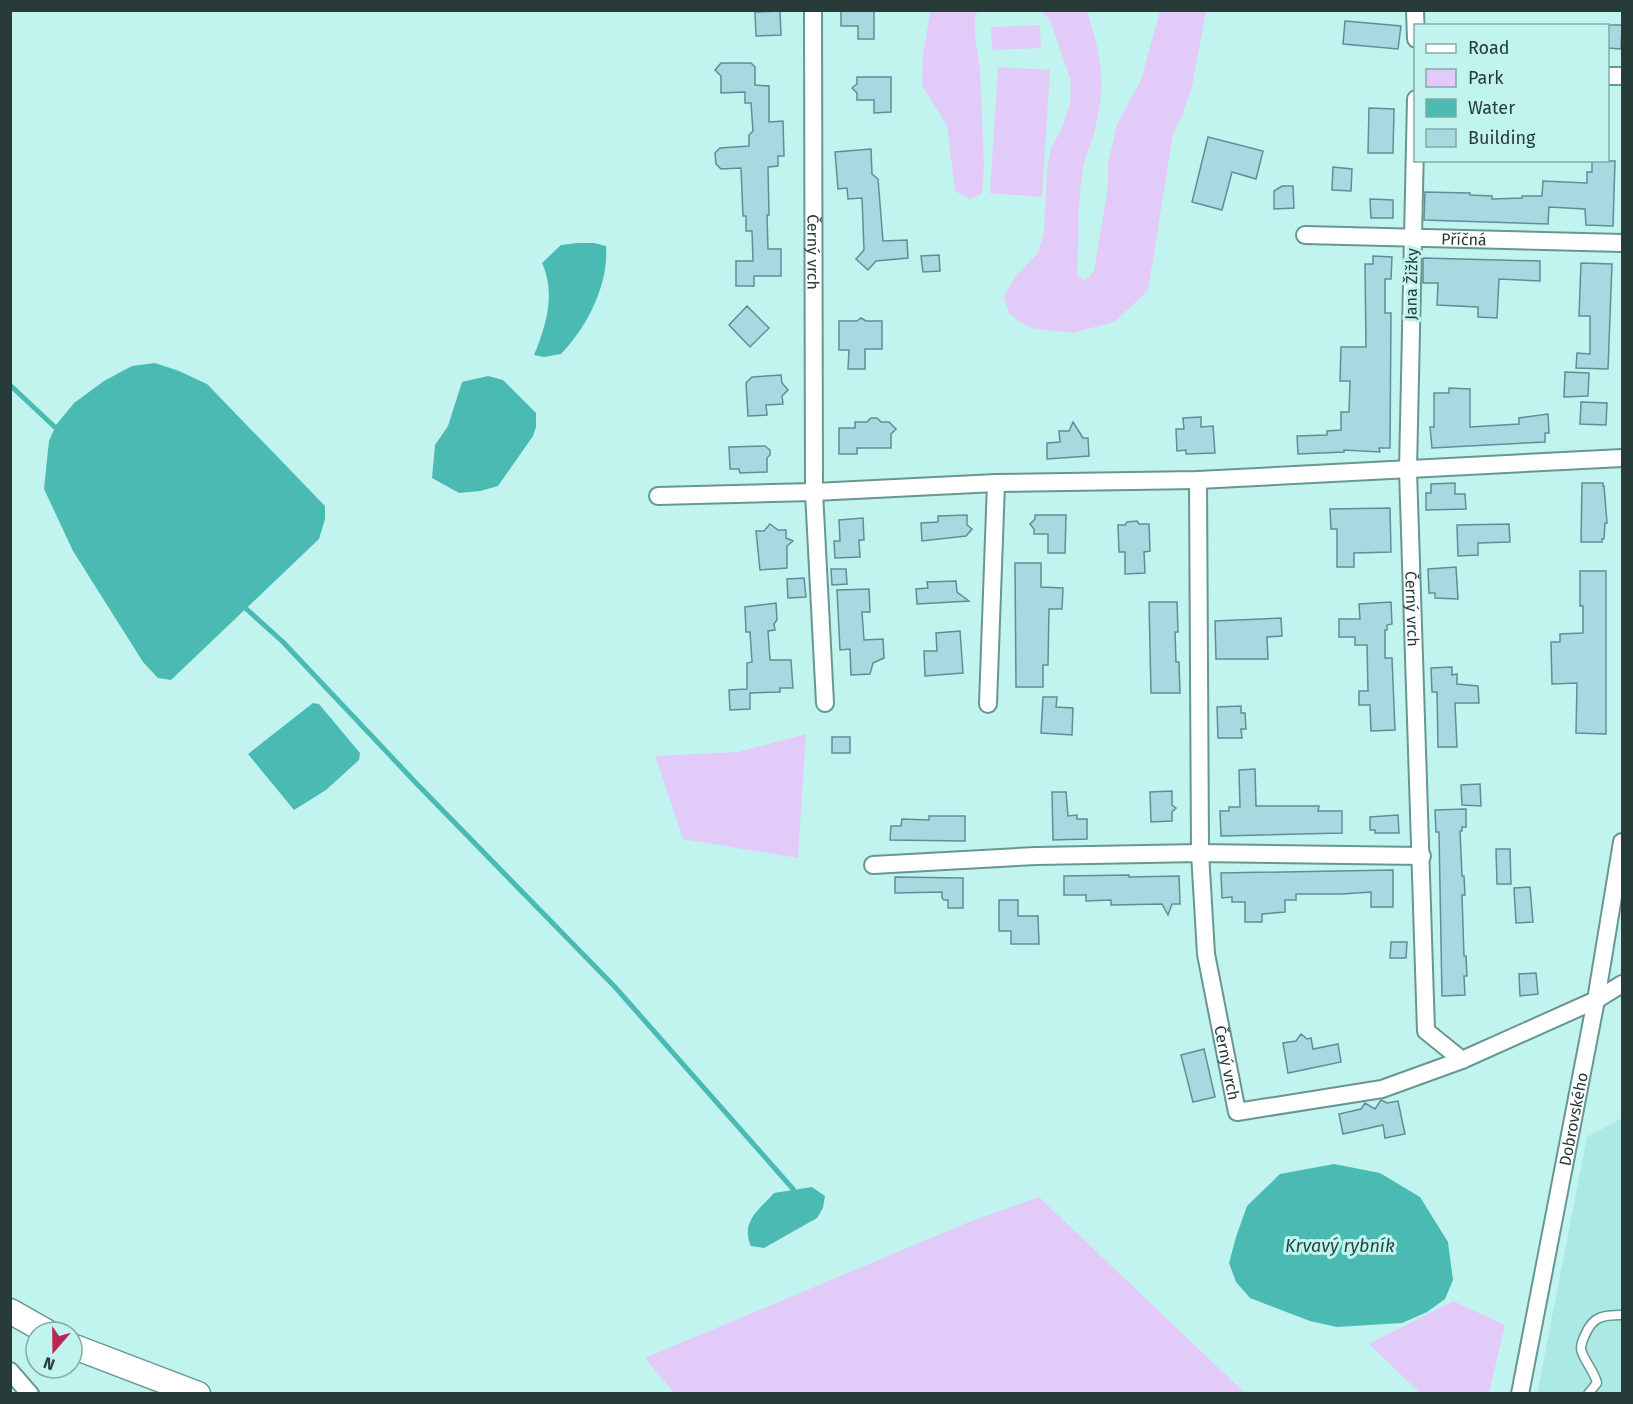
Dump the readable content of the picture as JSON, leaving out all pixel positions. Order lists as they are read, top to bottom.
{
  "streets": {
    "street": [
      "Příčná",
      "Černý vrch",
      "Jana Žižky",
      "Dobrovského"
    ]
  },
  "crossings": [
    ["Příčná", "Jana Žižky"],
    ["Černý vrch", "Jana Žižky"],
    ["Černý vrch", "Dobrovského"]
  ],
  "water": ["Krvavý rybník"],
  "legend": [
    "Road",
    "Park",
    "Water",
    "Building"
  ],
  "north": "bottom"
}
